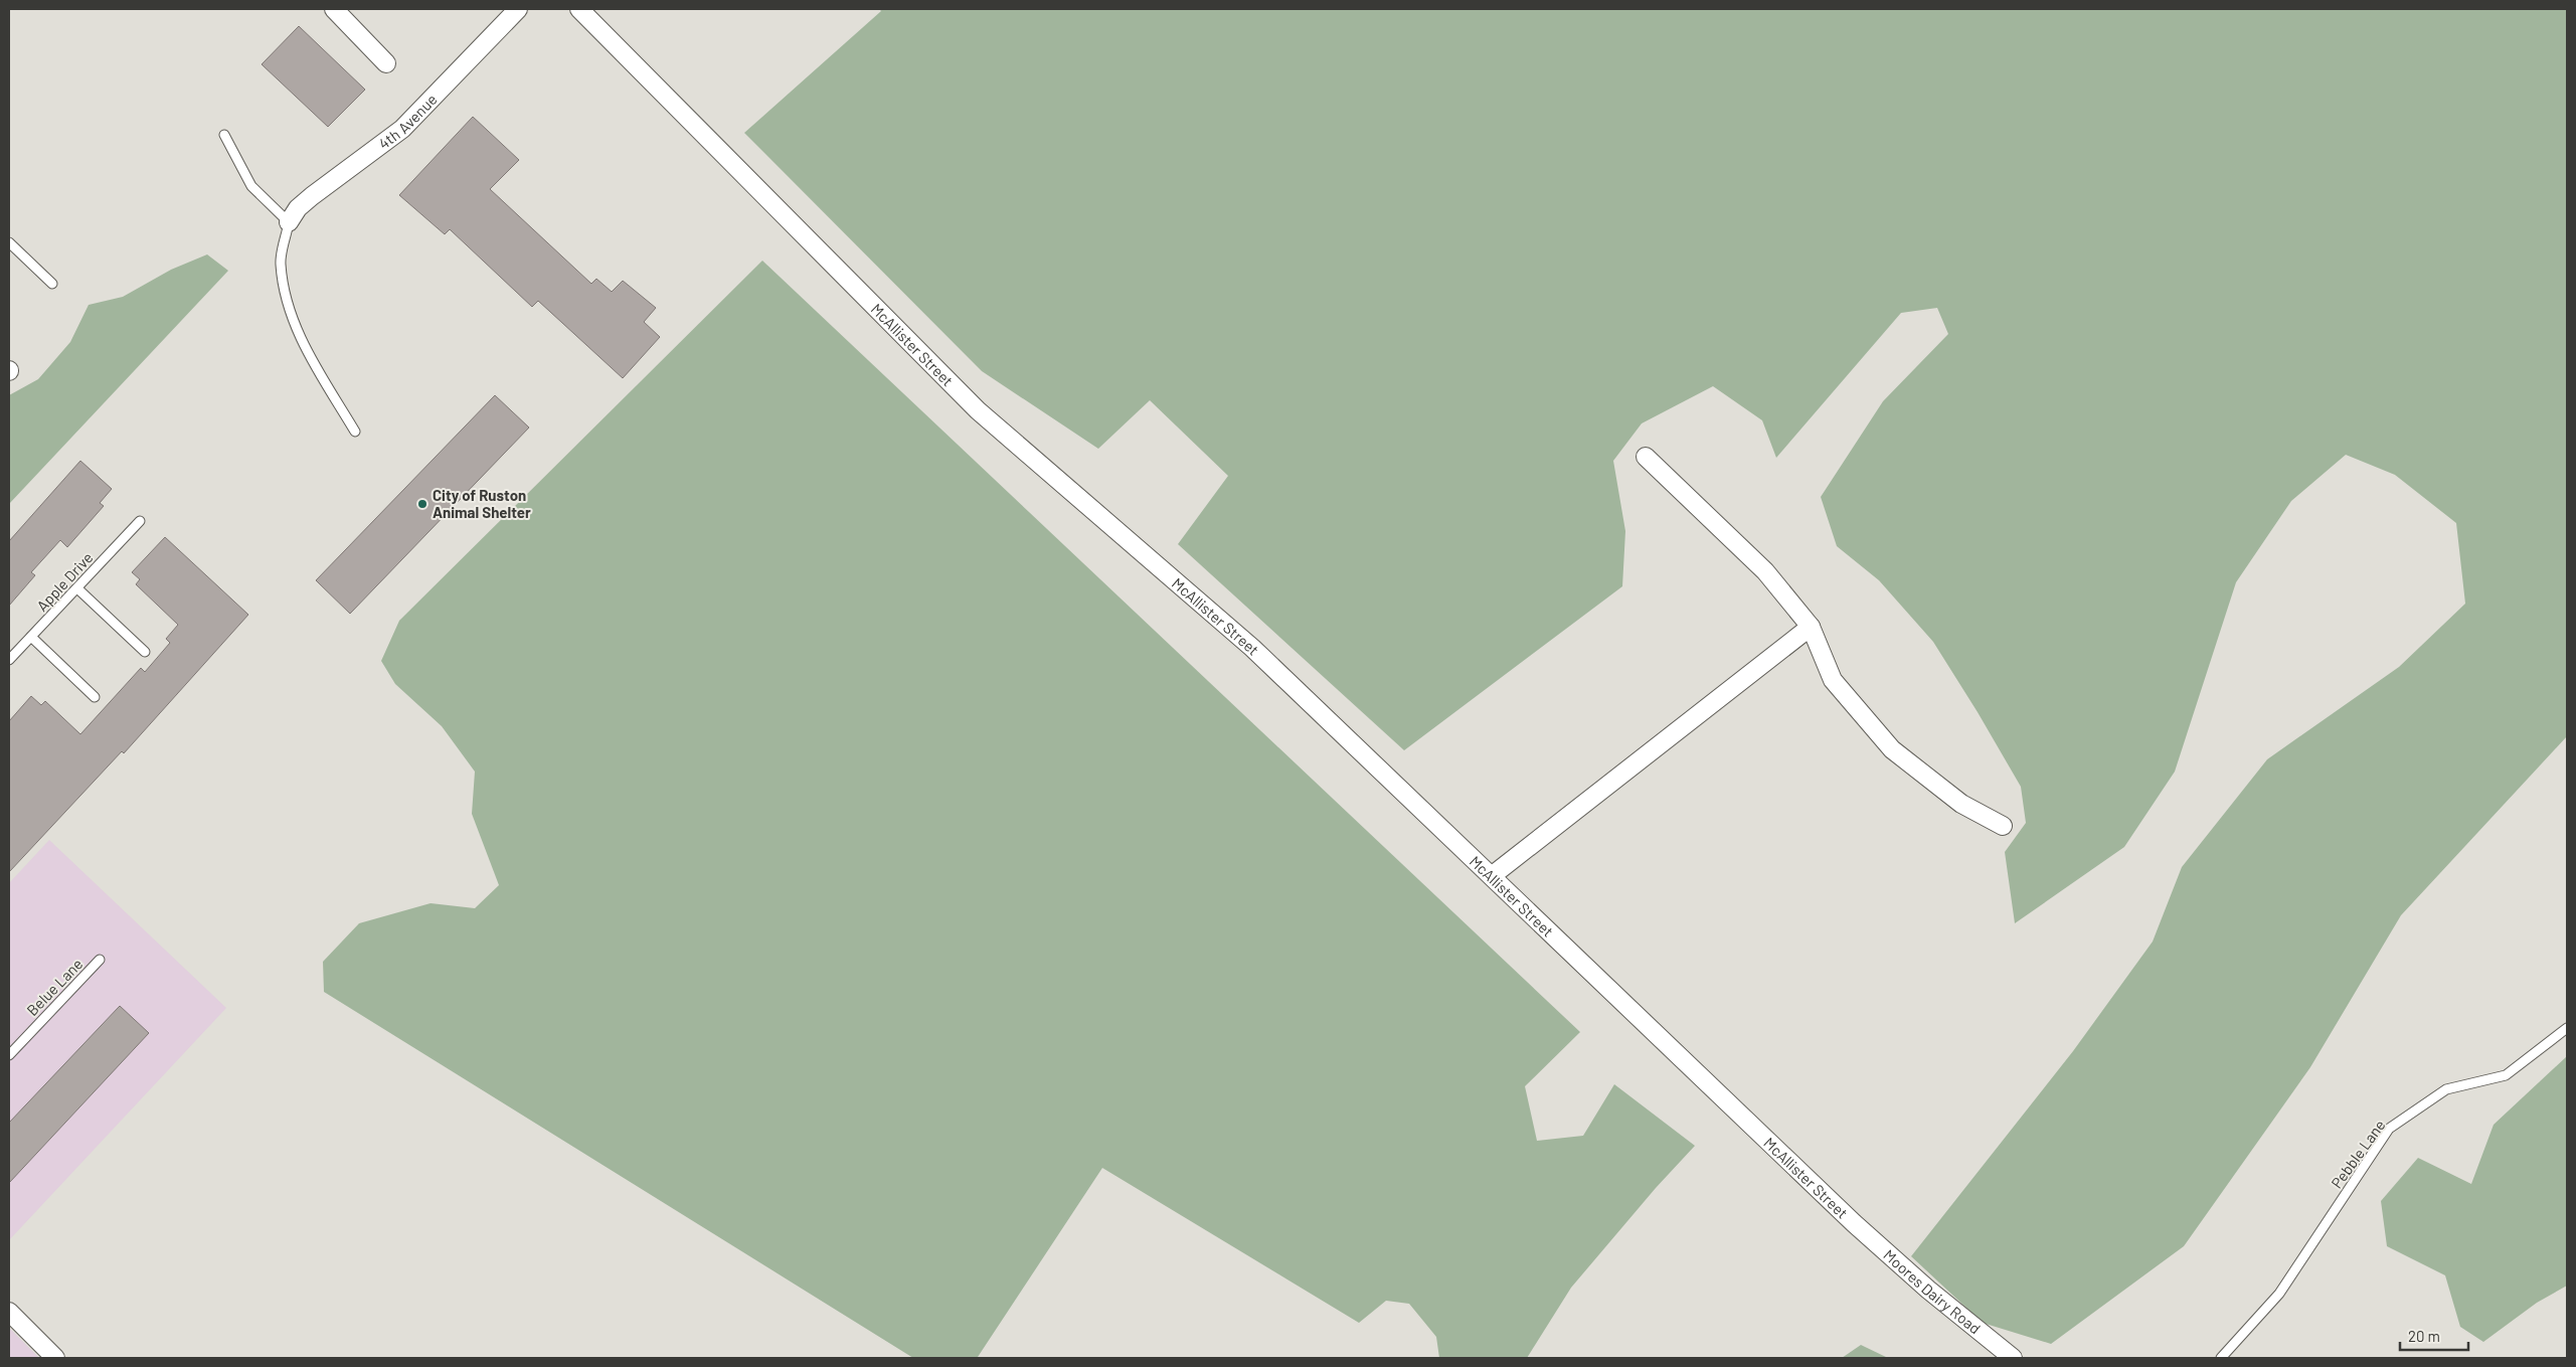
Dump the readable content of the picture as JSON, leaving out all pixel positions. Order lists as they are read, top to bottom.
{
  "streets": {
    "street": ["4th Avenue", "McAllister Street", "Moores Dairy Road"],
    "lane": ["Apple Drive", "Belue Lane", "Pebble Lane"]
  },
  "crossings": [
    ["McAllister Street", "Moores Dairy Road"]
  ],
  "places": ["City of Ruston Animal Shelter"],
  "scale_bar": "20 m"
}
